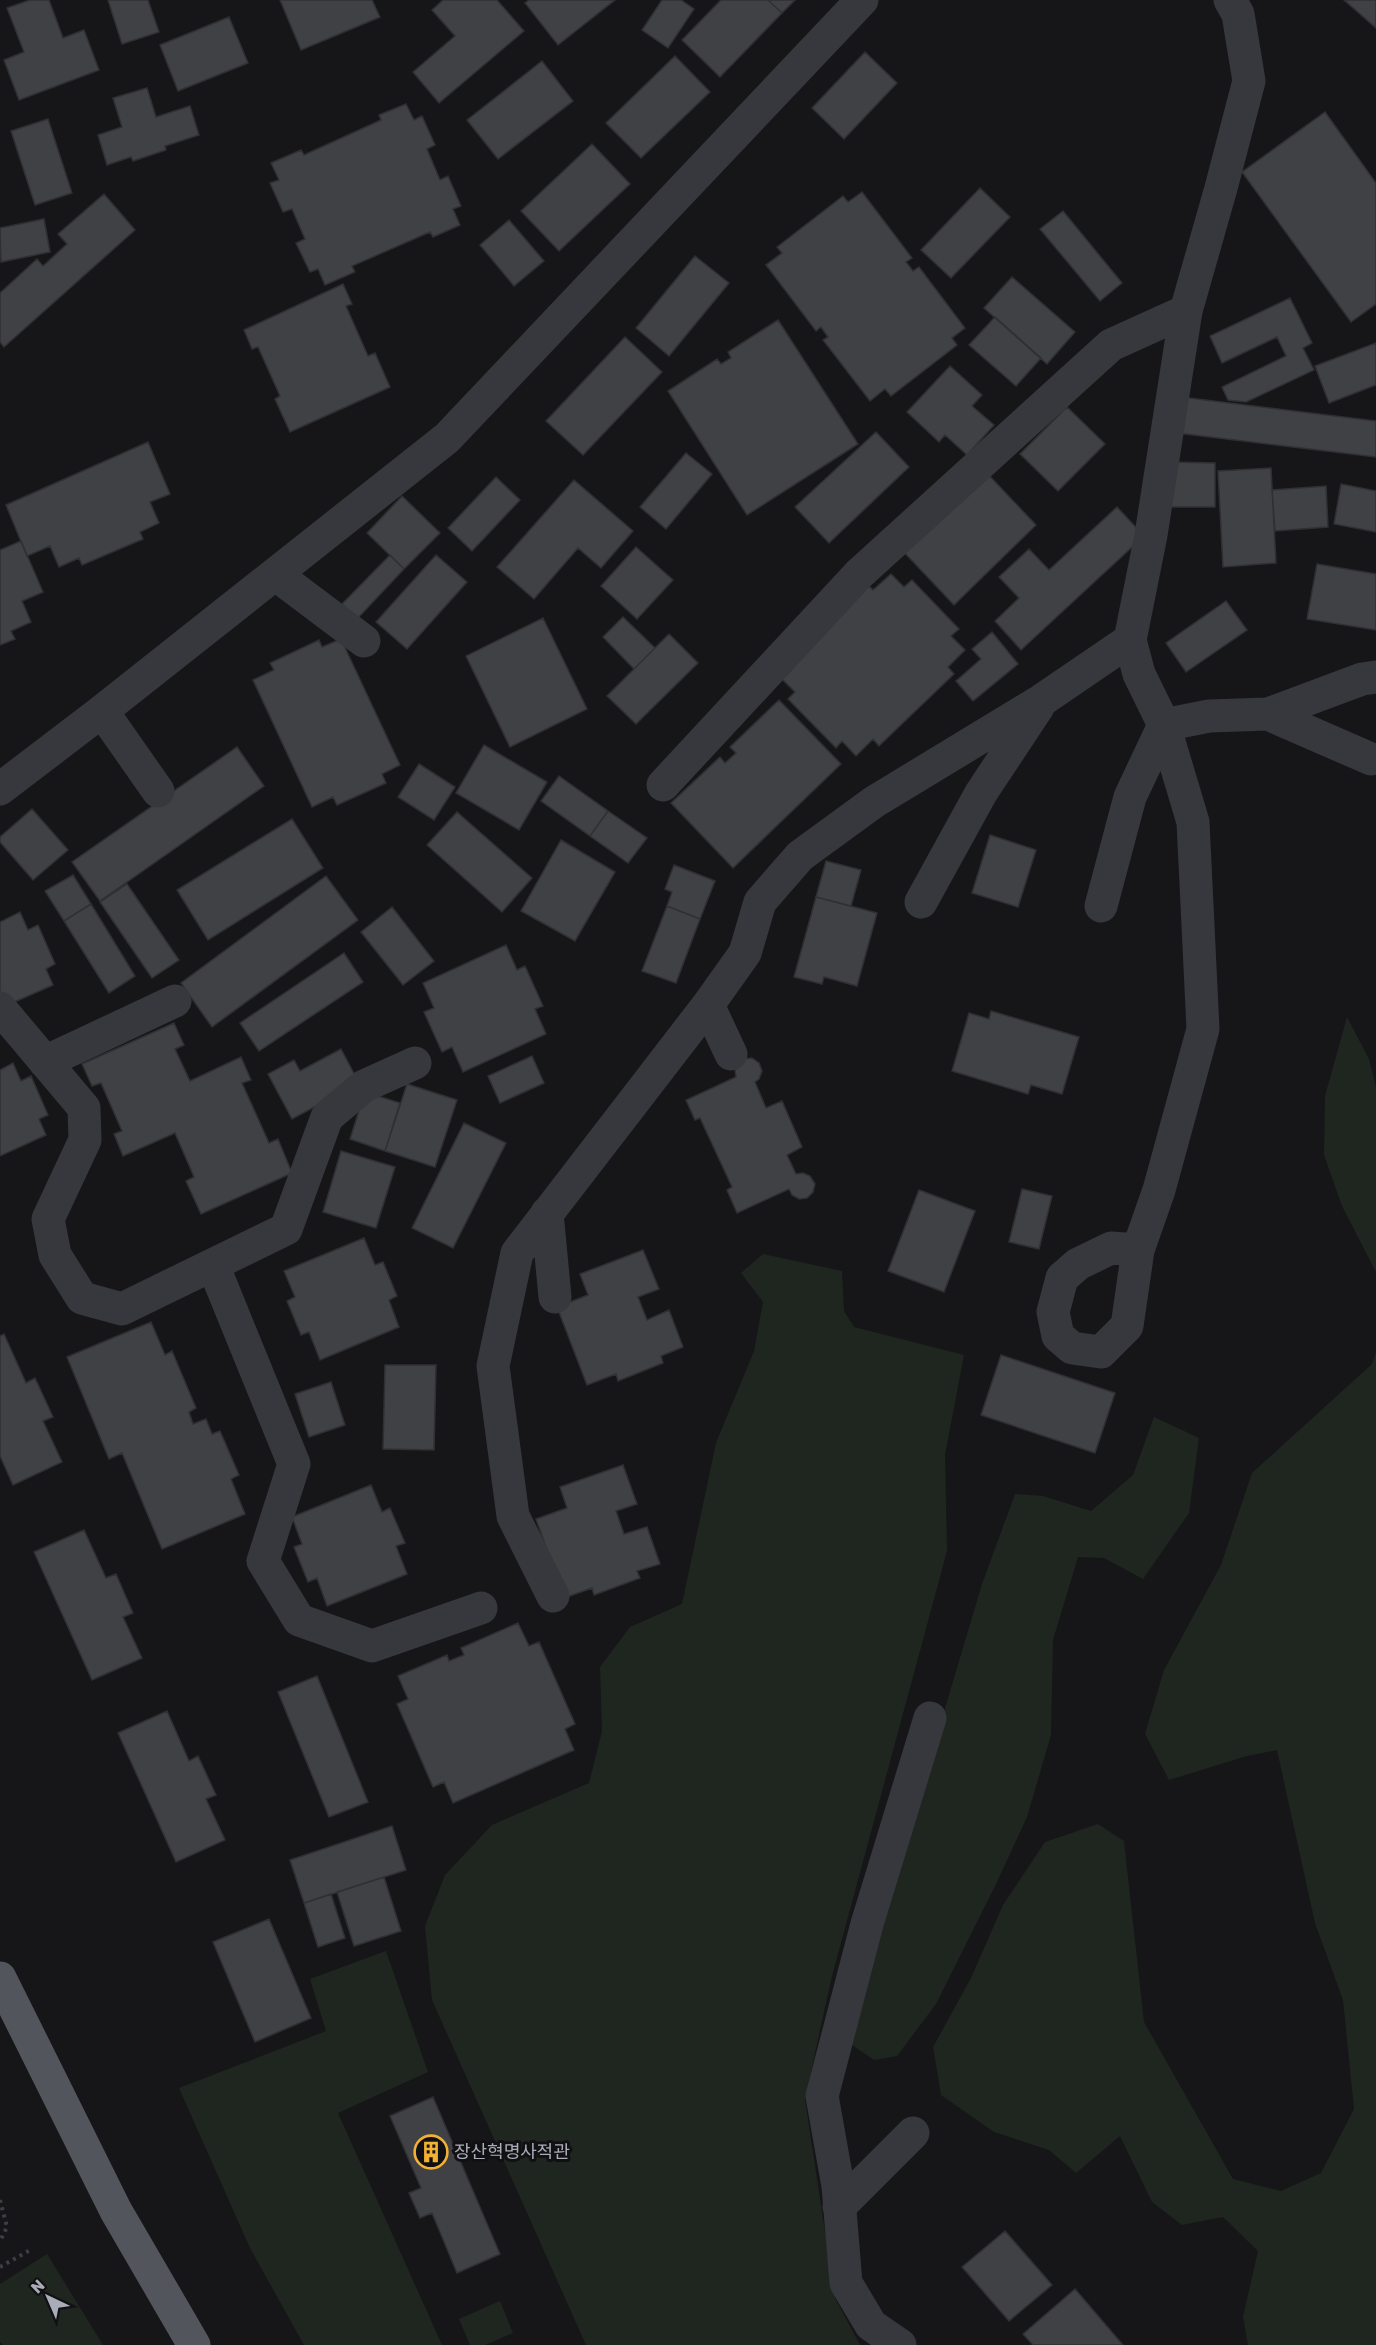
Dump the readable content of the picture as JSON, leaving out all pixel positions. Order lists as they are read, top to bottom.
{
  "places": {
    "building": ["장산혁명사적관"]
  },
  "north": "top left"
}
